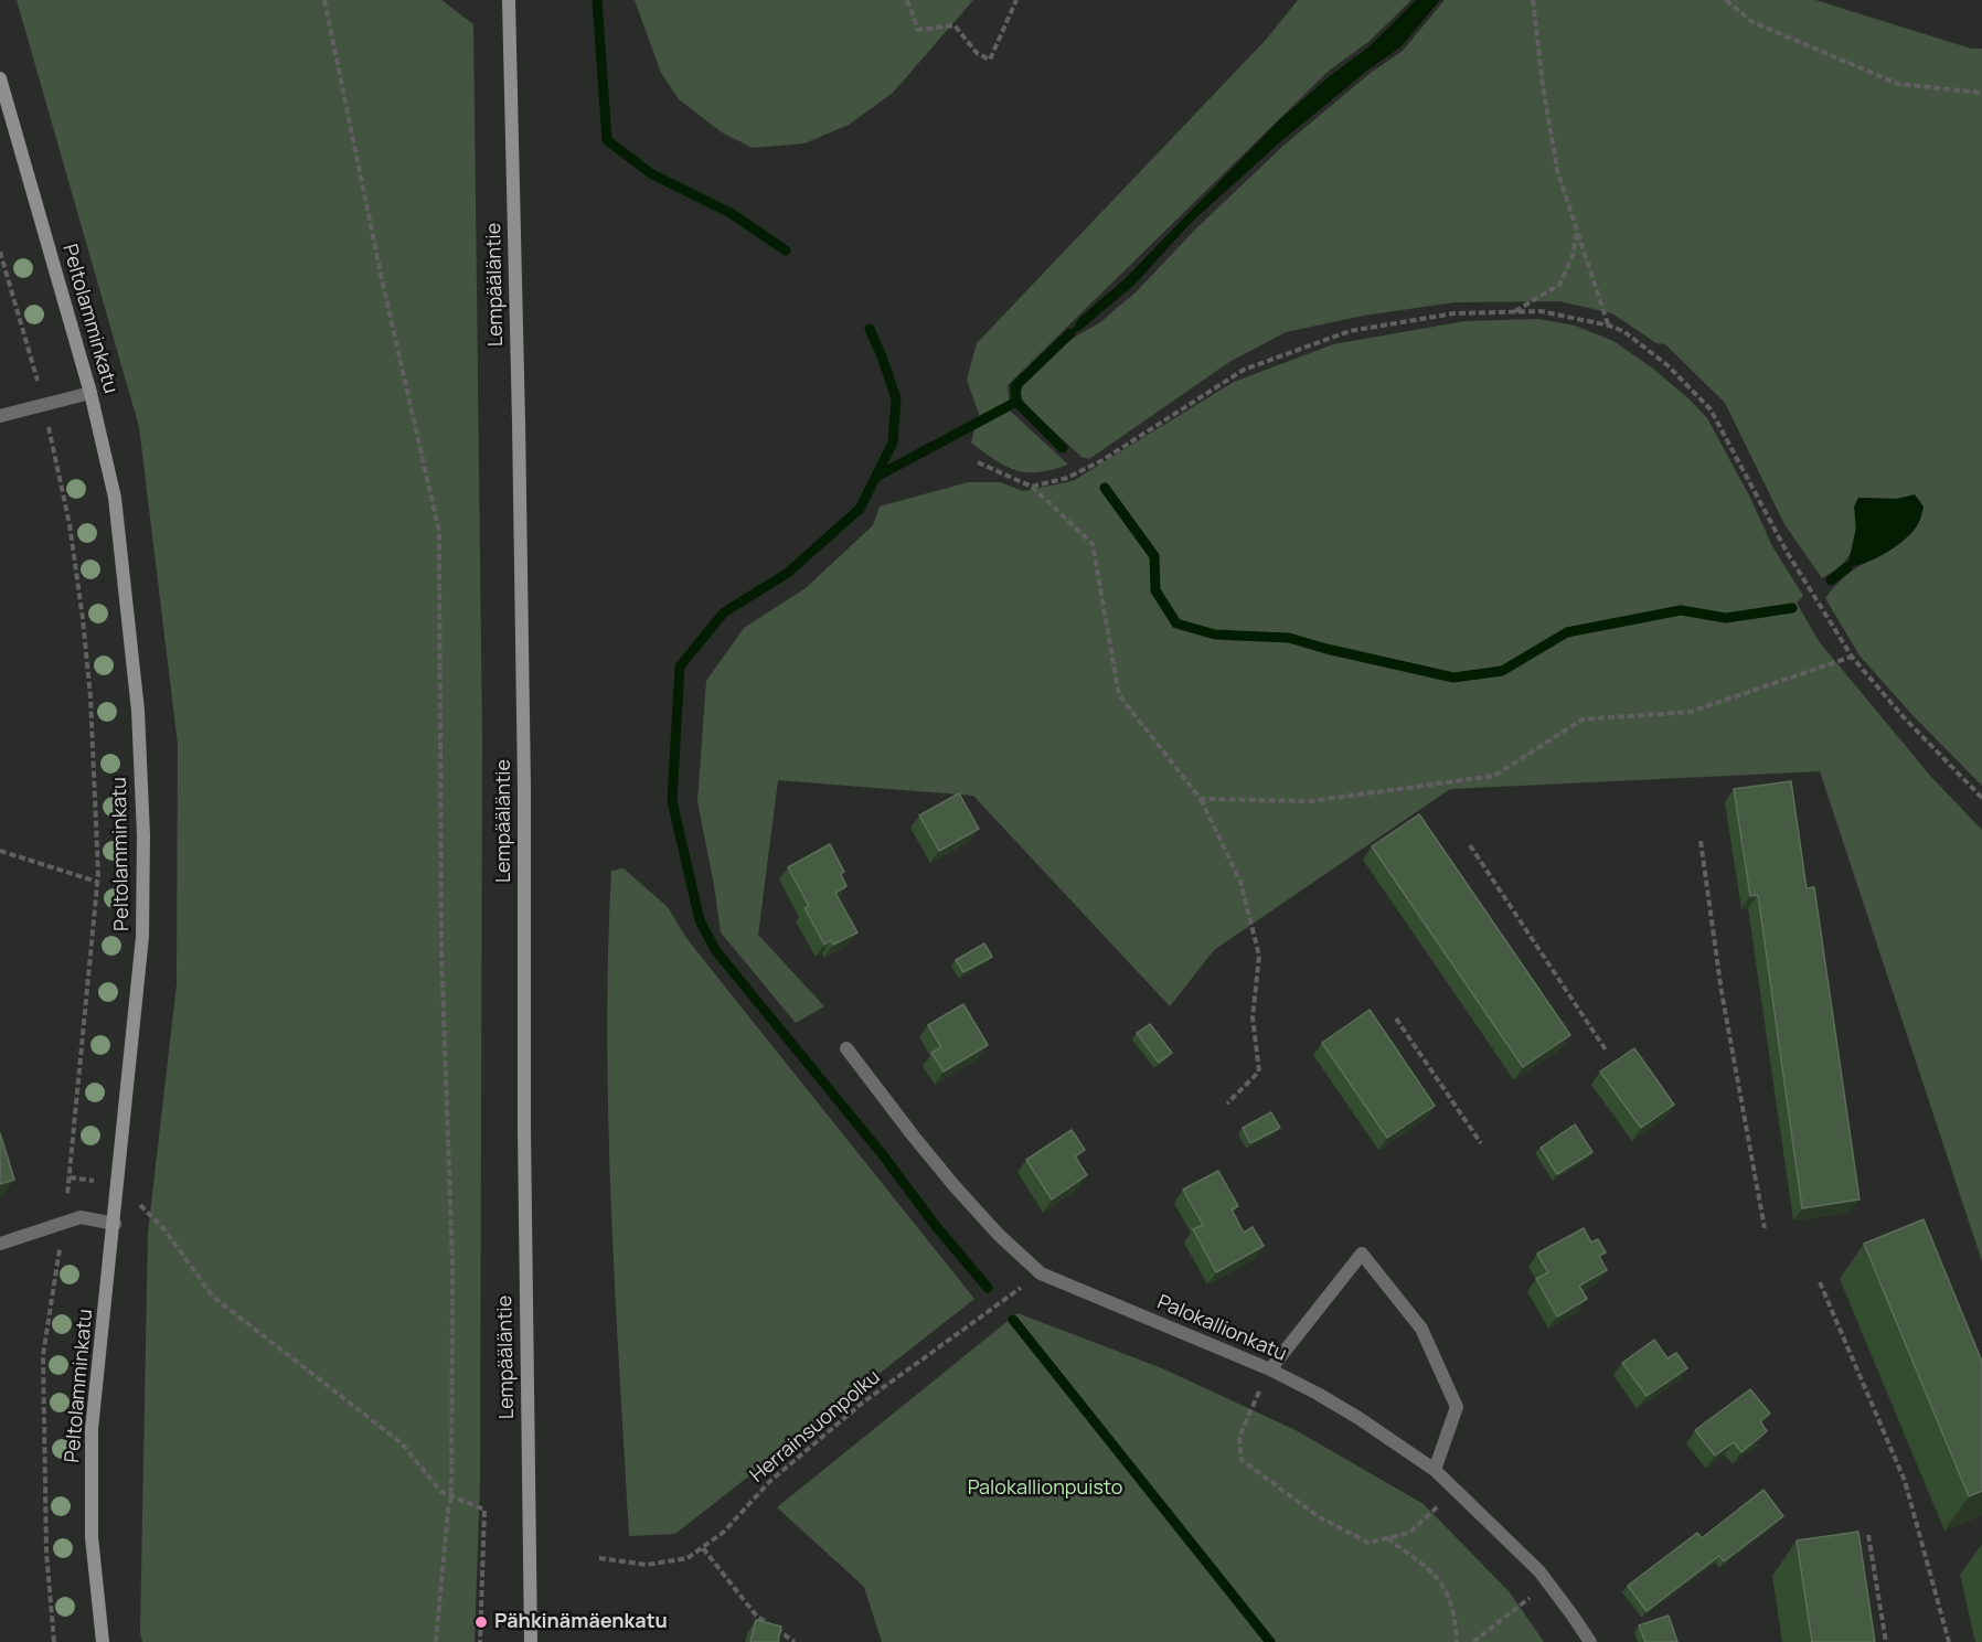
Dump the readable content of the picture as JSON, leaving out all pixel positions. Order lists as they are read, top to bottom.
{
  "streets": {
    "main road": ["Lempääläntie", "Peltolamminkatu"],
    "street": ["Palokallionkatu"],
    "path": ["Herrainsuonpolku"]
  },
  "crossings": [
    ["Palokallionkatu", "Herrainsuonpolku"]
  ],
  "parks": ["Palokallionpuisto"],
  "places": ["Pähkinämäenkatu"]
}
